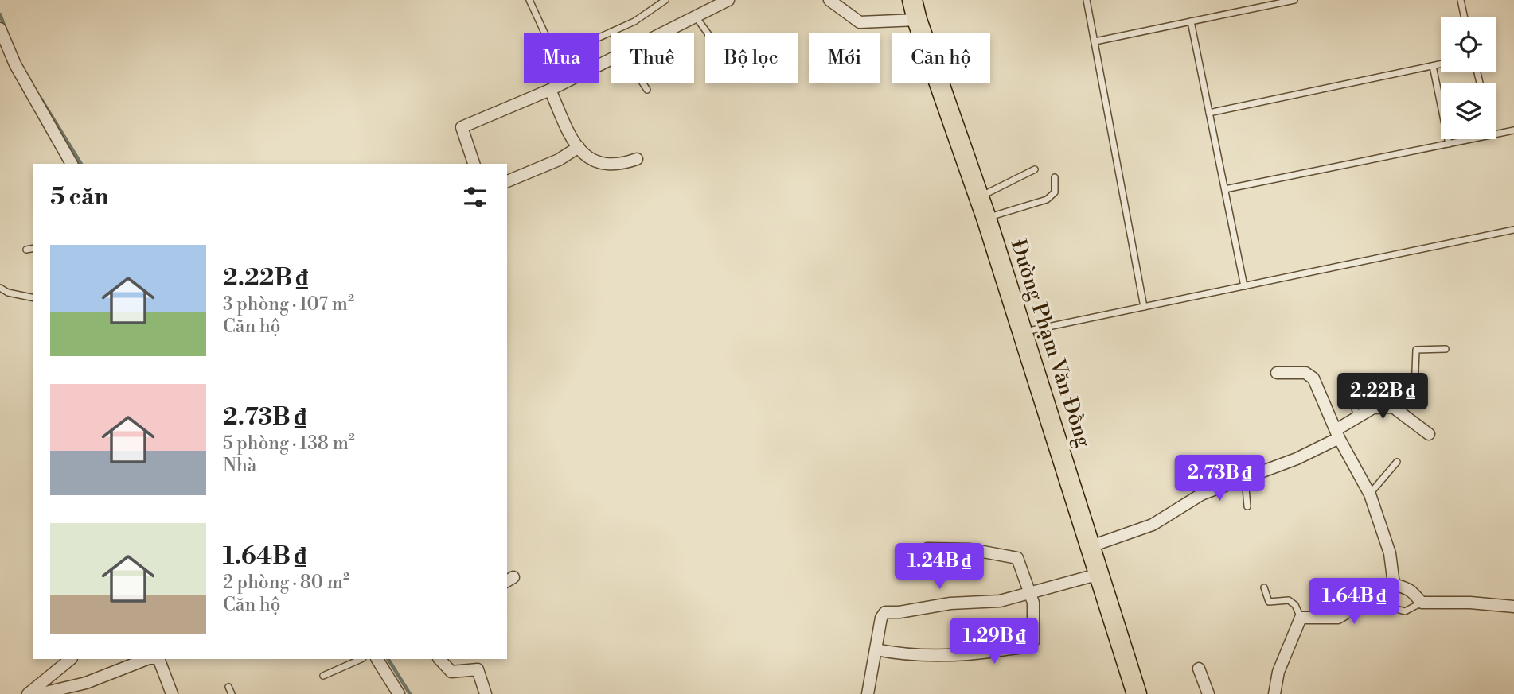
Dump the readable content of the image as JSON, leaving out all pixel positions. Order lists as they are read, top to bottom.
{
  "streets": {
    "highway": ["Đường Phạm Văn Đồng"]
  },
  "page": {
    "chip": [
      "Mua",
      "Thuê",
      "Bộ lọc",
      "Mới",
      "Căn hộ"
    ],
    "heading": "5 căn",
    "list": [
      {
        "name": "2.22B ₫",
        "note": "3 phòng · 107 m² · Căn hộ"
      },
      {
        "name": "2.73B ₫",
        "note": "5 phòng · 138 m² · Nhà"
      },
      {
        "name": "1.64B ₫",
        "note": "2 phòng · 80 m² · Căn hộ"
      }
    ],
    "price": [
      "2.22B ₫",
      "2.73B ₫",
      "1.24B ₫",
      "1.64B ₫",
      "1.29B ₫"
    ]
  }
}
